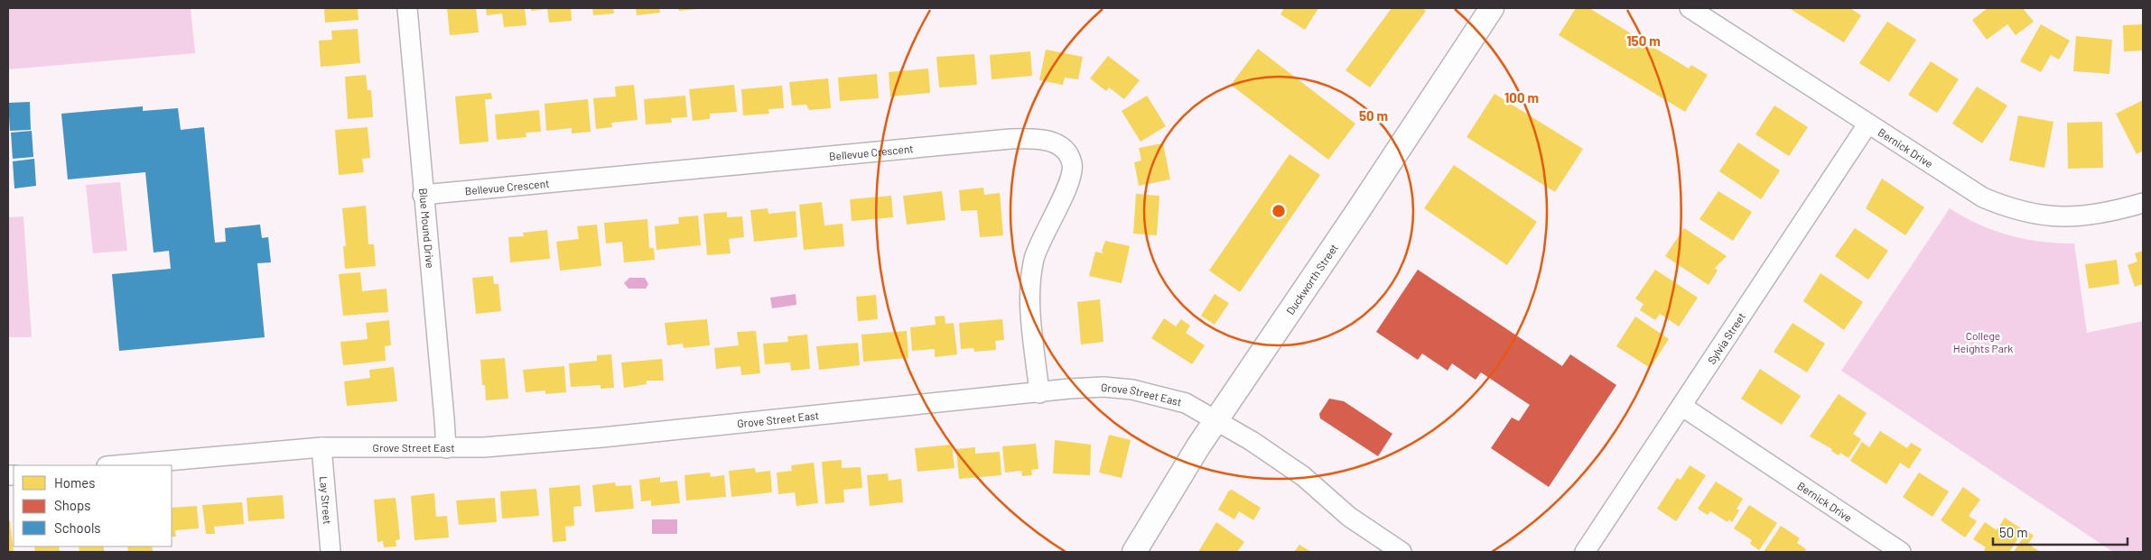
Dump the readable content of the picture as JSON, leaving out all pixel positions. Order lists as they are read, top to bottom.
{
  "streets": {
    "main road": ["Duckworth Street"],
    "street": [
      "Bernick Drive",
      "Bellevue Crescent",
      "Blue Mound Drive",
      "Sylvia Street",
      "Grove Street East",
      "Lay Street"
    ]
  },
  "crossings": [
    ["Bernick Drive", "Sylvia Street"],
    ["Bellevue Crescent", "Blue Mound Drive"],
    ["Bellevue Crescent", "Grove Street East"],
    ["Blue Mound Drive", "Grove Street East"],
    ["Duckworth Street", "Grove Street East"],
    ["Grove Street East", "Lay Street"]
  ],
  "parks": ["College Heights Park"],
  "legend": ["Homes", "Shops", "Schools"],
  "scale_bar": "50 m",
  "rings": ["150 m", "100 m", "50 m"]
}
